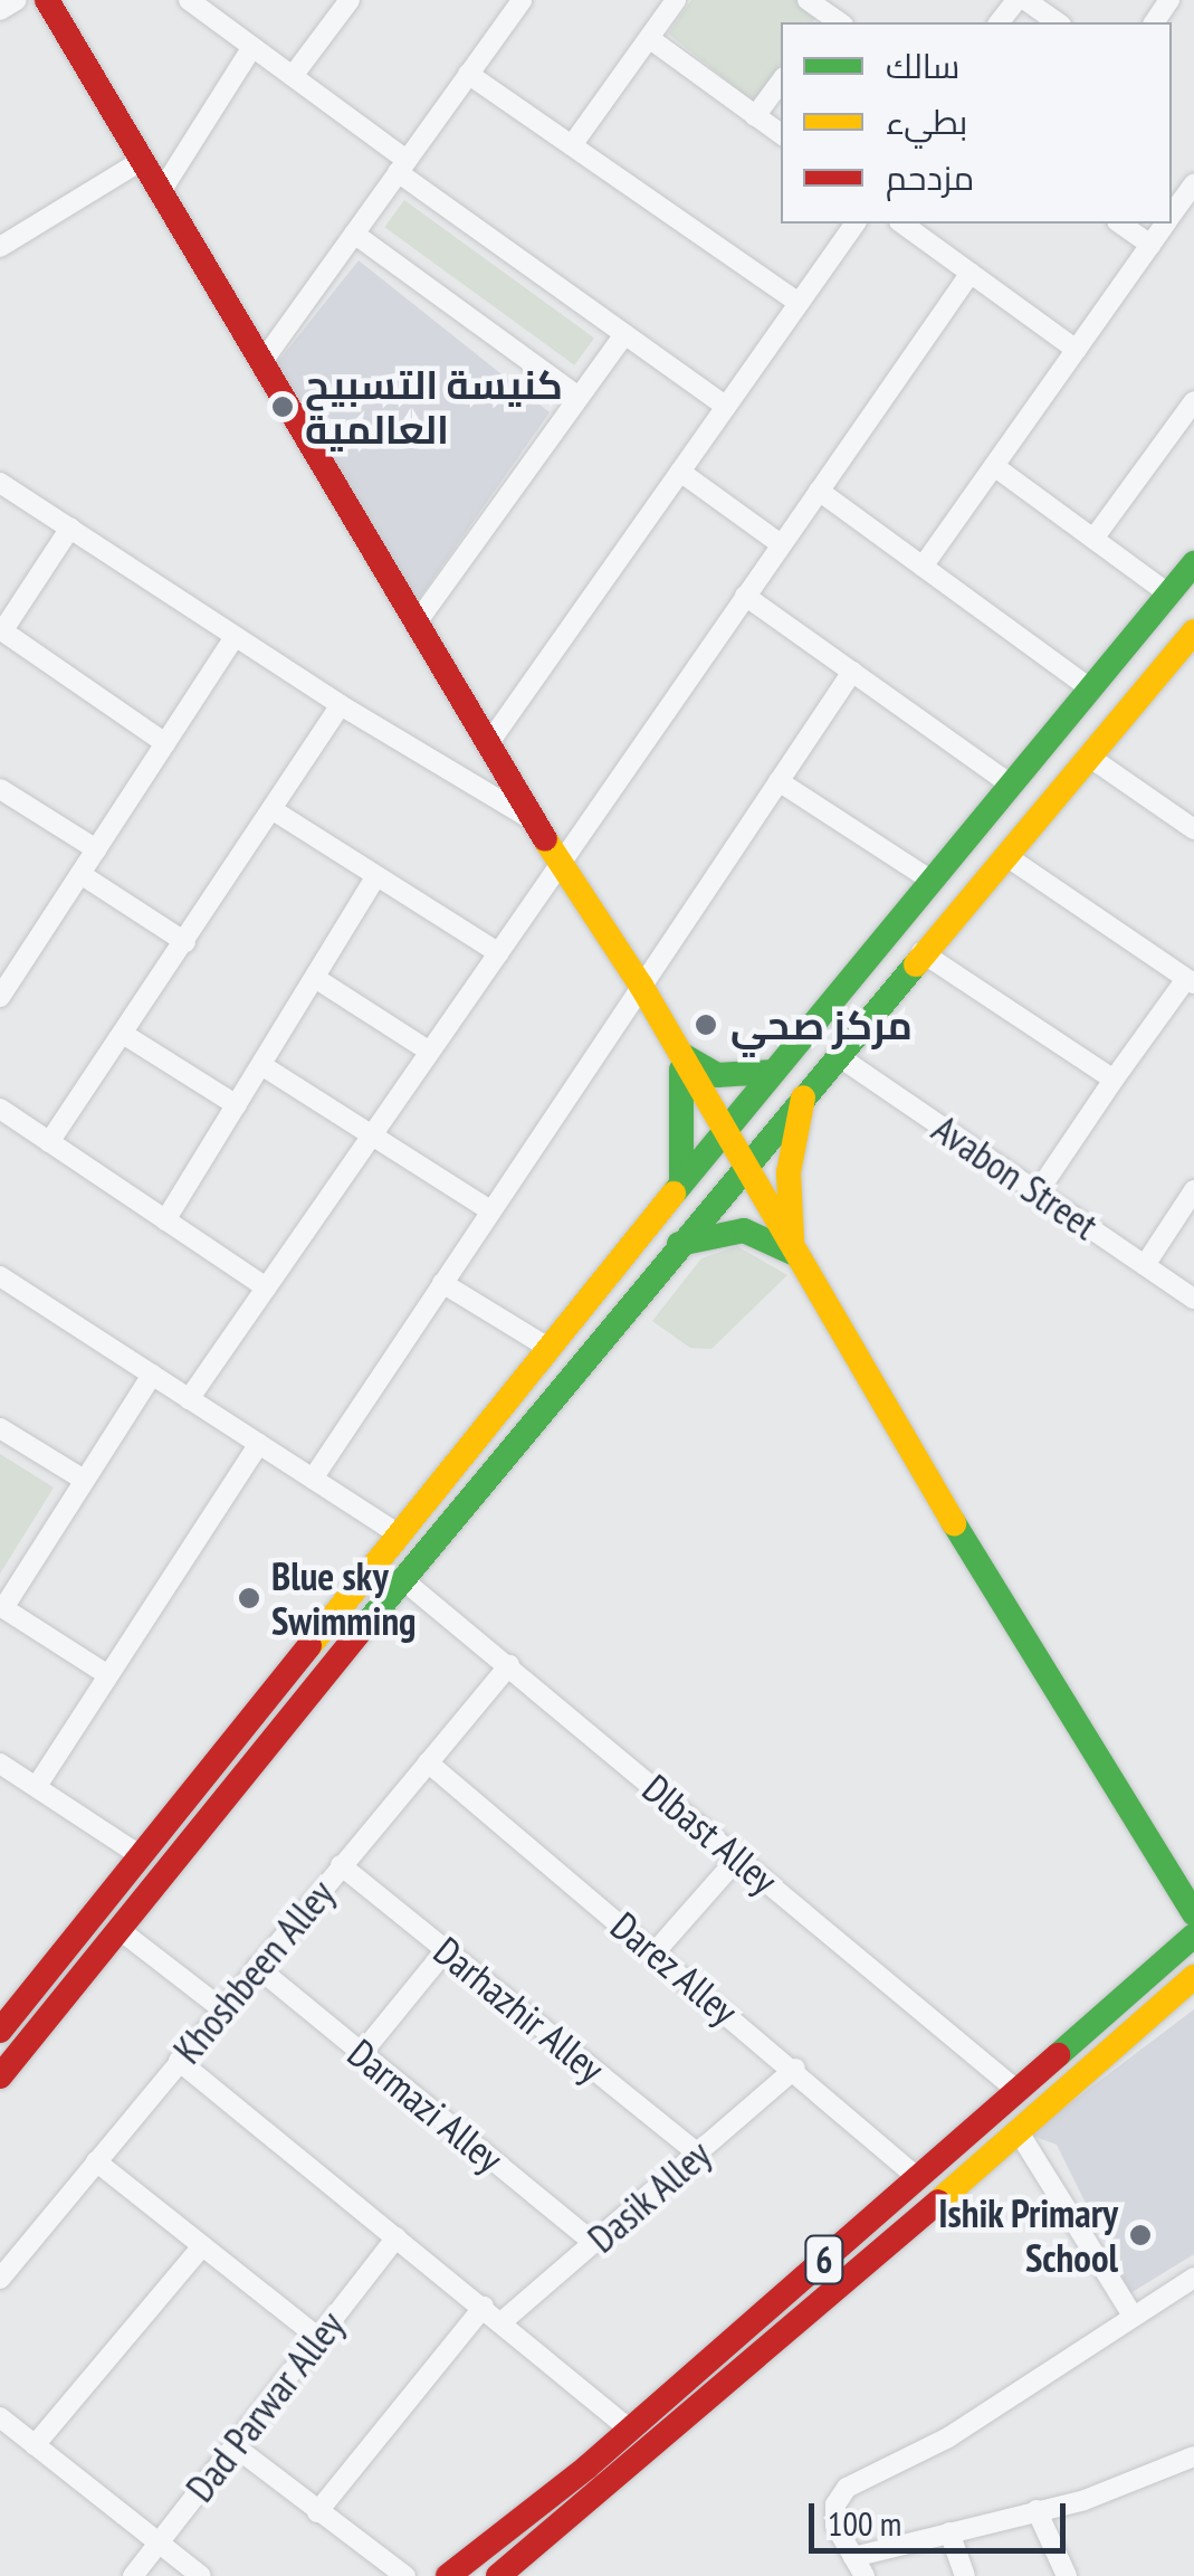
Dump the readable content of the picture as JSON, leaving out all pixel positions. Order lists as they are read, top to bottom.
{
  "streets": {
    "street": [
      "Avabon Street",
      "Dlbast Alley",
      "Darez Alley",
      "Khoshbeen Alley",
      "Darhazhir Alley",
      "Darmazi Alley",
      "Dasik Alley",
      "6",
      "Dad Parwar Alley"
    ]
  },
  "crossings": [
    ["Dlbast Alley", "Khoshbeen Alley"],
    ["Dlbast Alley", "6"],
    ["Darez Alley", "Khoshbeen Alley"],
    ["Darez Alley", "Dasik Alley"],
    ["Darez Alley", "6"],
    ["Khoshbeen Alley", "Darhazhir Alley"],
    ["Khoshbeen Alley", "Darmazi Alley"],
    ["Darhazhir Alley", "Dasik Alley"],
    ["Darmazi Alley", "Dasik Alley"]
  ],
  "places": [
    "كنيسة التسبيح العالمية",
    "مركز صحي",
    "Blue sky Swimming",
    "Ishik Primary School"
  ],
  "legend": ["سالك", "بطيء", "مزدحم"],
  "scale_bar": "100 m"
}
